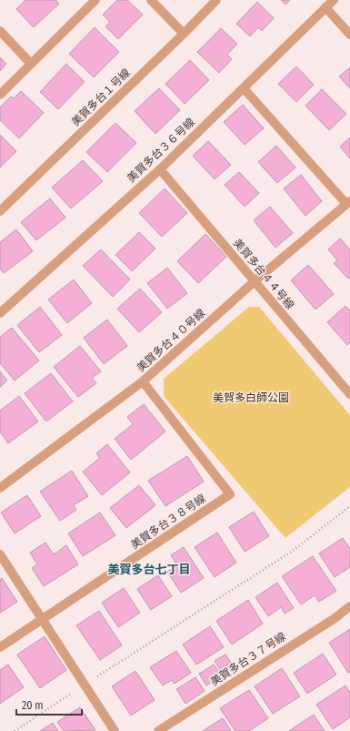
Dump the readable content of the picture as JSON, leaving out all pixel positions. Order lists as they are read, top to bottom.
{
  "streets": {
    "street": [
      "美賀多台１号線",
      "美賀多台３６号線",
      "美賀多台４４号線",
      "美賀多台４０号線",
      "美賀多台３８号線",
      "美賀多台３７号線"
    ]
  },
  "crossings": [
    ["美賀多台３６号線", "美賀多台４４号線"],
    ["美賀多台４４号線", "美賀多台４０号線"],
    ["美賀多台４０号線", "美賀多台３８号線"]
  ],
  "districts": ["美賀多台七丁目"],
  "parks": ["美賀多白師公園"],
  "scale_bar": "20 m"
}
